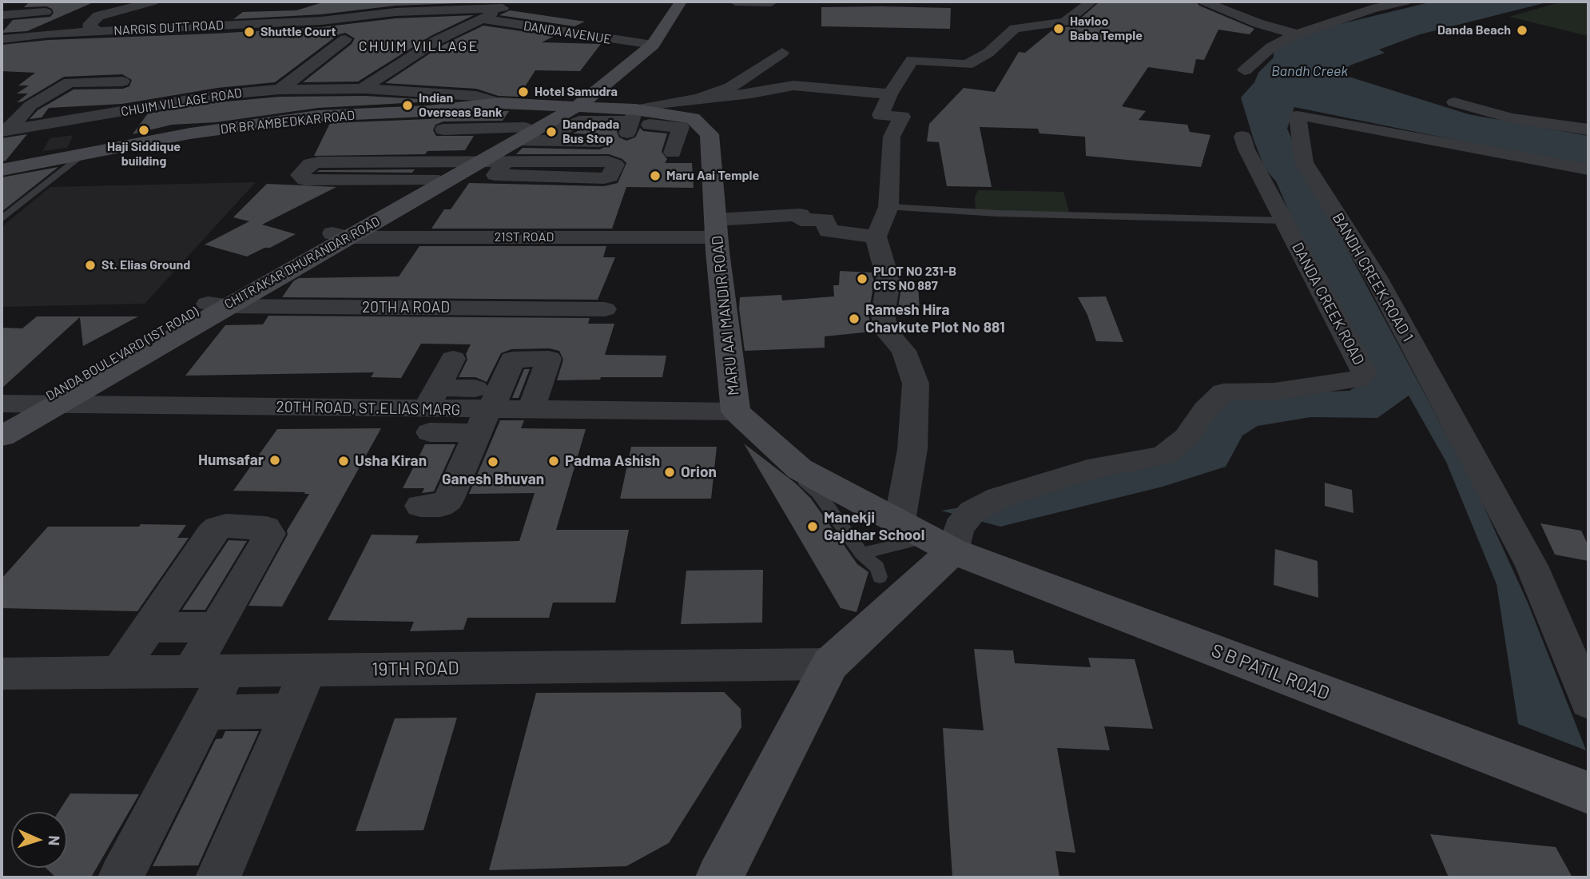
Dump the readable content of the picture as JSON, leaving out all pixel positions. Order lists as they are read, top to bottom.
{
  "streets": {
    "street": [
      "NARGIS DUTT ROAD",
      "DANDA AVENUE",
      "CHUIM VILLAGE ROAD",
      "DR BR AMBEDKAR ROAD",
      "21ST ROAD",
      "CHITRAKAR DHURANDAR ROAD",
      "BANDH CREEK ROAD 1",
      "DANDA CREEK ROAD",
      "20TH A ROAD",
      "MARU AAI MANDIR ROAD",
      "DANDA BOULEVARD (1ST ROAD)",
      "20TH ROAD, ST.ELIAS MARG",
      "19TH ROAD",
      "S B PATIL ROAD"
    ]
  },
  "crossings": [
    ["CHUIM VILLAGE ROAD", "DR BR AMBEDKAR ROAD"],
    ["CHUIM VILLAGE ROAD", "CHITRAKAR DHURANDAR ROAD"],
    ["DR BR AMBEDKAR ROAD", "CHITRAKAR DHURANDAR ROAD"],
    ["DR BR AMBEDKAR ROAD", "MARU AAI MANDIR ROAD"],
    ["21ST ROAD", "CHITRAKAR DHURANDAR ROAD"],
    ["21ST ROAD", "MARU AAI MANDIR ROAD"],
    ["CHITRAKAR DHURANDAR ROAD", "20TH A ROAD"],
    ["CHITRAKAR DHURANDAR ROAD", "MARU AAI MANDIR ROAD"],
    ["CHITRAKAR DHURANDAR ROAD", "DANDA BOULEVARD (1ST ROAD)"],
    ["CHITRAKAR DHURANDAR ROAD", "20TH ROAD, ST.ELIAS MARG"],
    ["DANDA CREEK ROAD", "MARU AAI MANDIR ROAD"],
    ["DANDA CREEK ROAD", "S B PATIL ROAD"],
    ["MARU AAI MANDIR ROAD", "20TH ROAD, ST.ELIAS MARG"],
    ["MARU AAI MANDIR ROAD", "S B PATIL ROAD"],
    ["DANDA BOULEVARD (1ST ROAD)", "20TH ROAD, ST.ELIAS MARG"]
  ],
  "districts": ["CHUIM VILLAGE"],
  "water": ["Bandh Creek"],
  "places": [
    "Havloo Baba Temple",
    "Danda Beach",
    "Shuttle Court",
    "Hotel Samudra",
    "Indian Overseas Bank",
    "Haji Siddique building",
    "Dandpada Bus Stop",
    "Maru Aai Temple",
    "St. Elias Ground",
    "PLOT NO 231-B CTS NO 887",
    "Ramesh Hira Chavkute Plot No 881",
    "Humsafar",
    "Usha Kiran",
    "Padma Ashish",
    "Ganesh Bhuvan",
    "Orion",
    "Manekji Gajdhar School"
  ],
  "north": "right"
}
